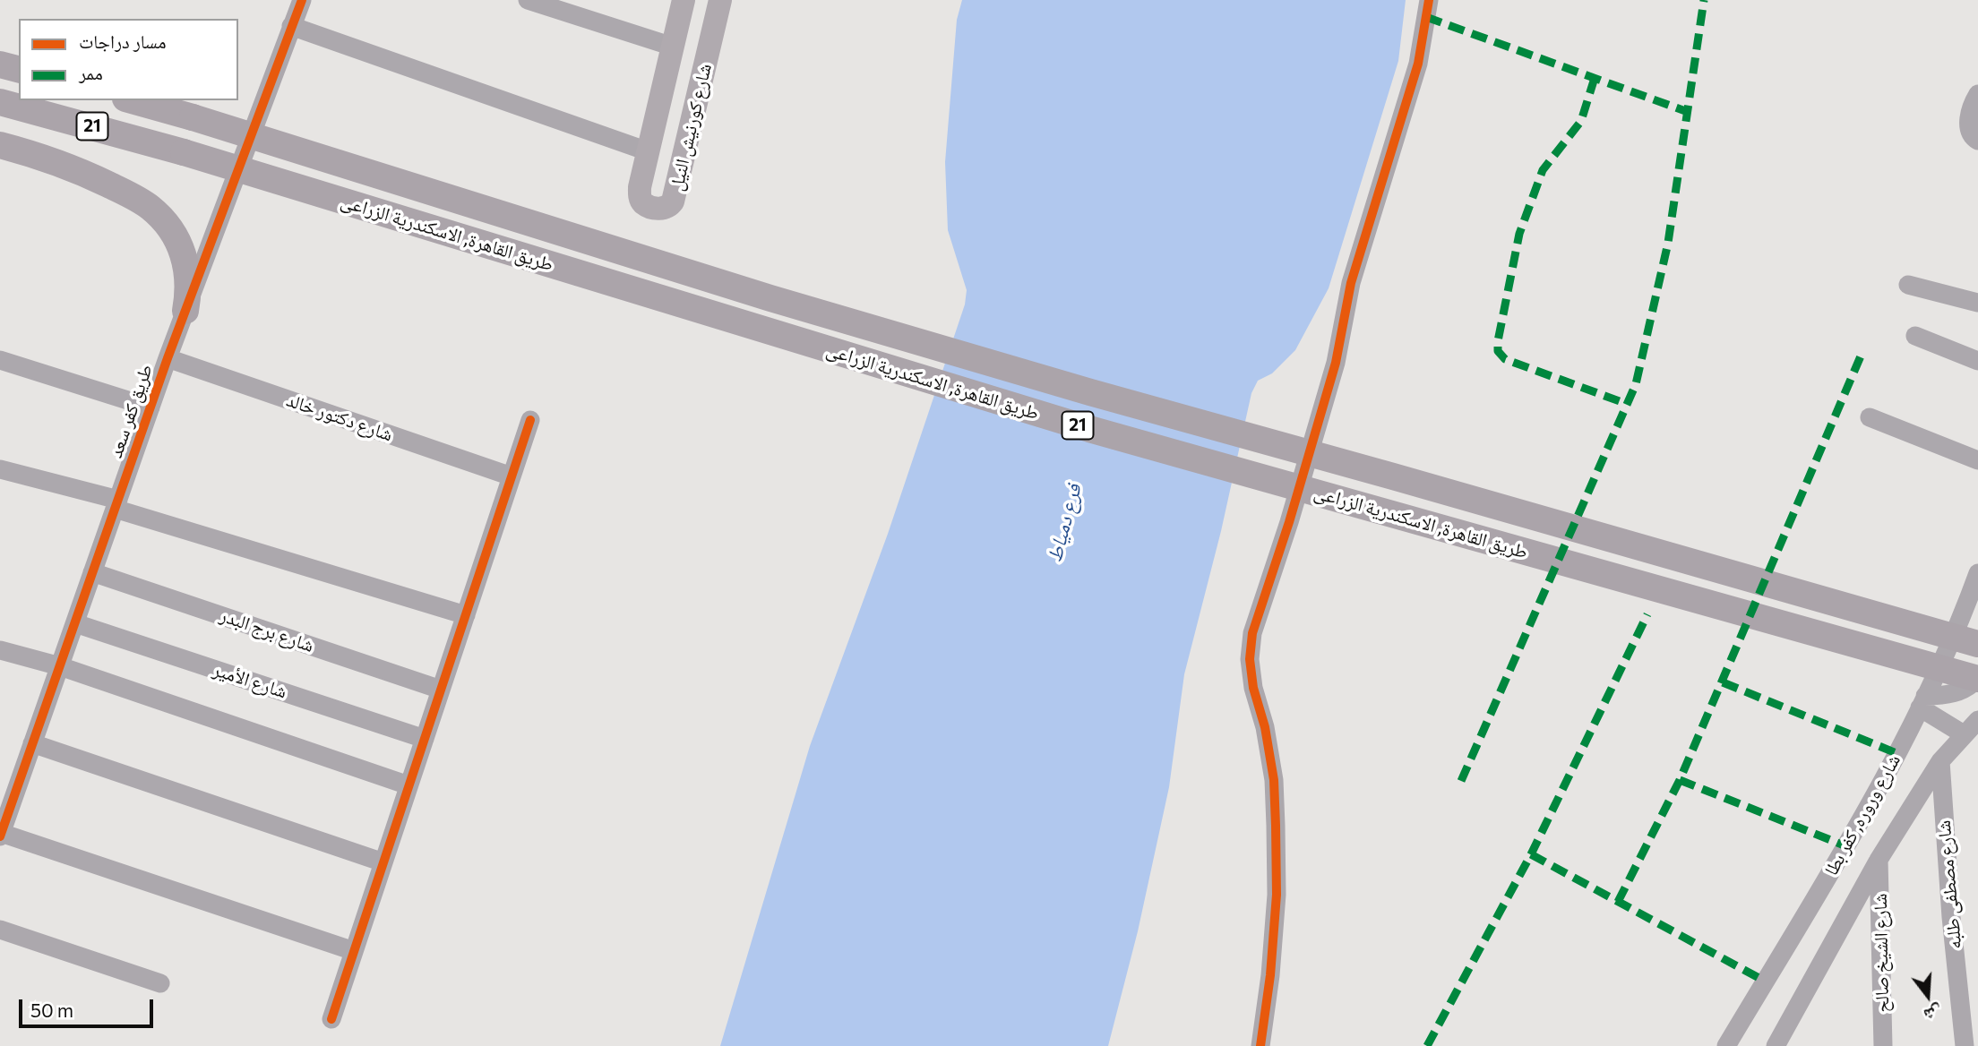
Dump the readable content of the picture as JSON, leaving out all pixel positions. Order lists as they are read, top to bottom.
{
  "streets": {
    "highway": ["21", "طريق القاهرة, الاسكندرية الزراعى"],
    "main road": ["شارع كورنيش النيل"],
    "street": [
      "طريق كفر سعد",
      "شارع دكتور خالد",
      "شارع برج البدر",
      "شارع الأمير",
      "شارع وروره, كفر بطا",
      "شارع مصطفى طلبه",
      "شارع الشيخ صالح"
    ]
  },
  "crossings": [
    ["طريق كفر سعد", "شارع دكتور خالد"],
    ["طريق كفر سعد", "شارع برج البدر"],
    ["طريق كفر سعد", "شارع الأمير"]
  ],
  "water": ["فرع دمياط"],
  "legend": ["مسار دراجات", "ممر"],
  "scale_bar": "50 m",
  "north": "bottom"
}
